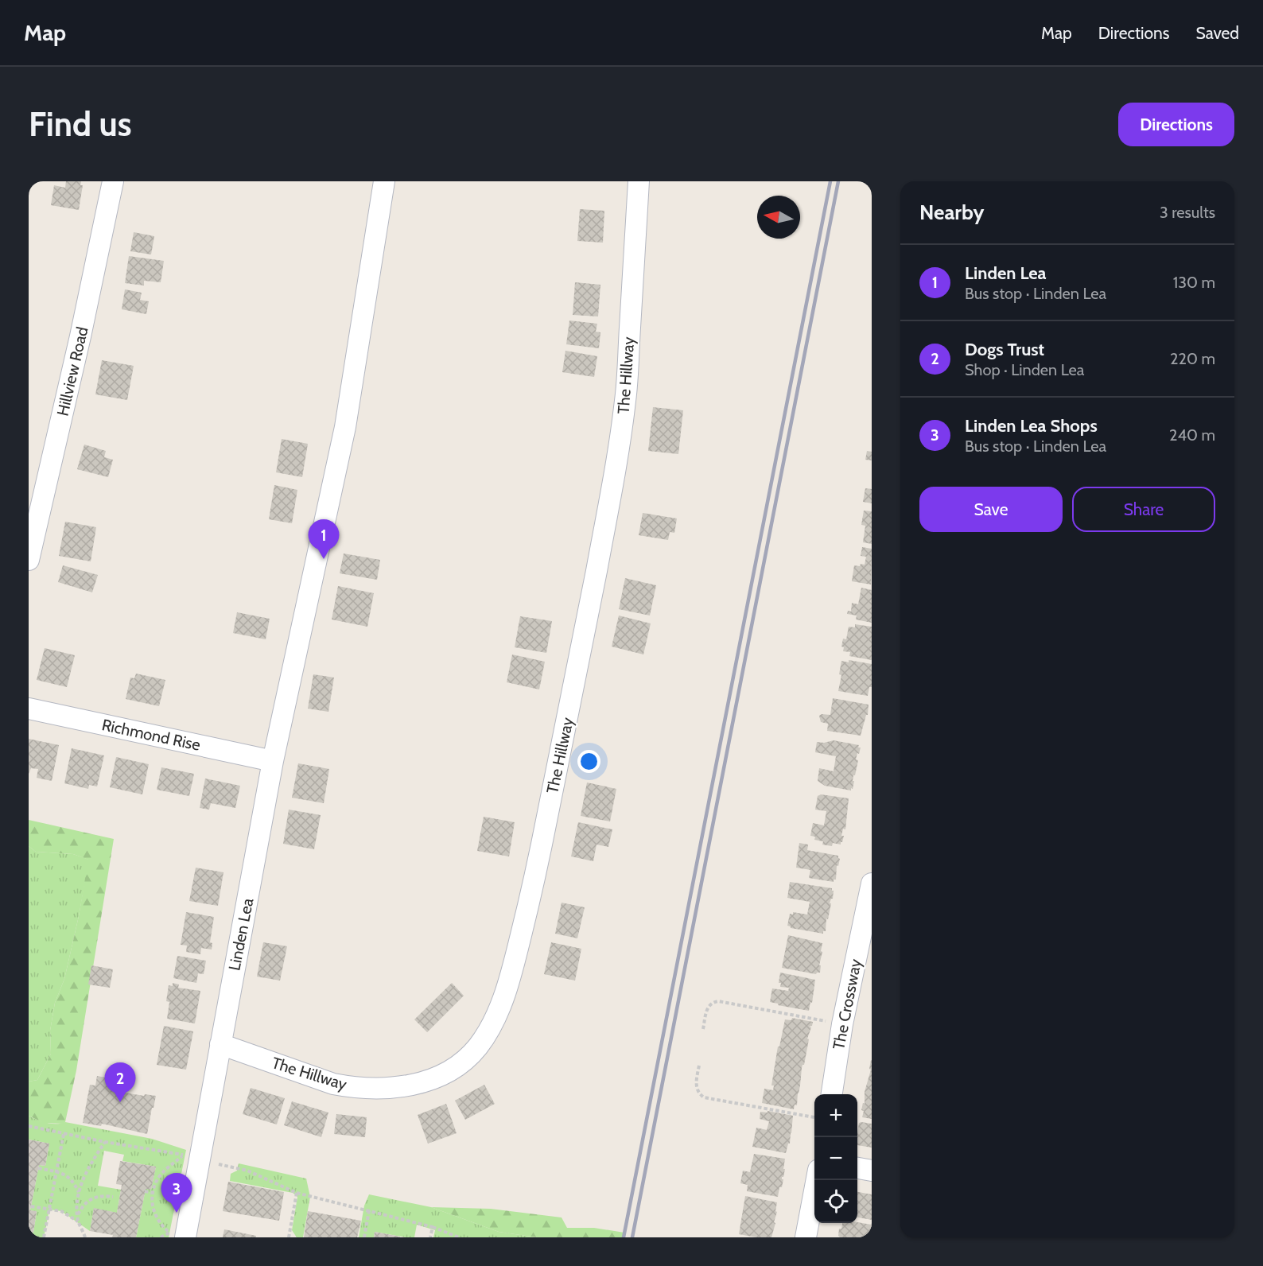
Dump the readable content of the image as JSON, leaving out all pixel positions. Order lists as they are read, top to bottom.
{
  "streets": {
    "street": [
      "Hillview Road",
      "The Hillway",
      "Richmond Rise",
      "Linden Lea",
      "The Crossway"
    ]
  },
  "crossings": [
    ["The Hillway", "Linden Lea"],
    ["Richmond Rise", "Linden Lea"]
  ],
  "north": "left",
  "page": {
    "header": "Map",
    "nav": ["Map", "Directions", "Saved"],
    "buttons": [
      "Directions",
      ["Save", "Share"]
    ],
    "title": "Find us",
    "heading": ["Nearby", "3 results"],
    "list": [
      {
        "mark": "1",
        "name": "Linden Lea",
        "note": "Bus stop · Linden Lea",
        "value": "130 m"
      },
      {
        "mark": "2",
        "name": "Dogs Trust",
        "note": "Shop · Linden Lea",
        "value": "220 m"
      },
      {
        "mark": "3",
        "name": "Linden Lea Shops",
        "note": "Bus stop · Linden Lea",
        "value": "240 m"
      }
    ],
    "pins": ["1", "2", "3"],
    "map_buttons": ["+", "−"]
  }
}
